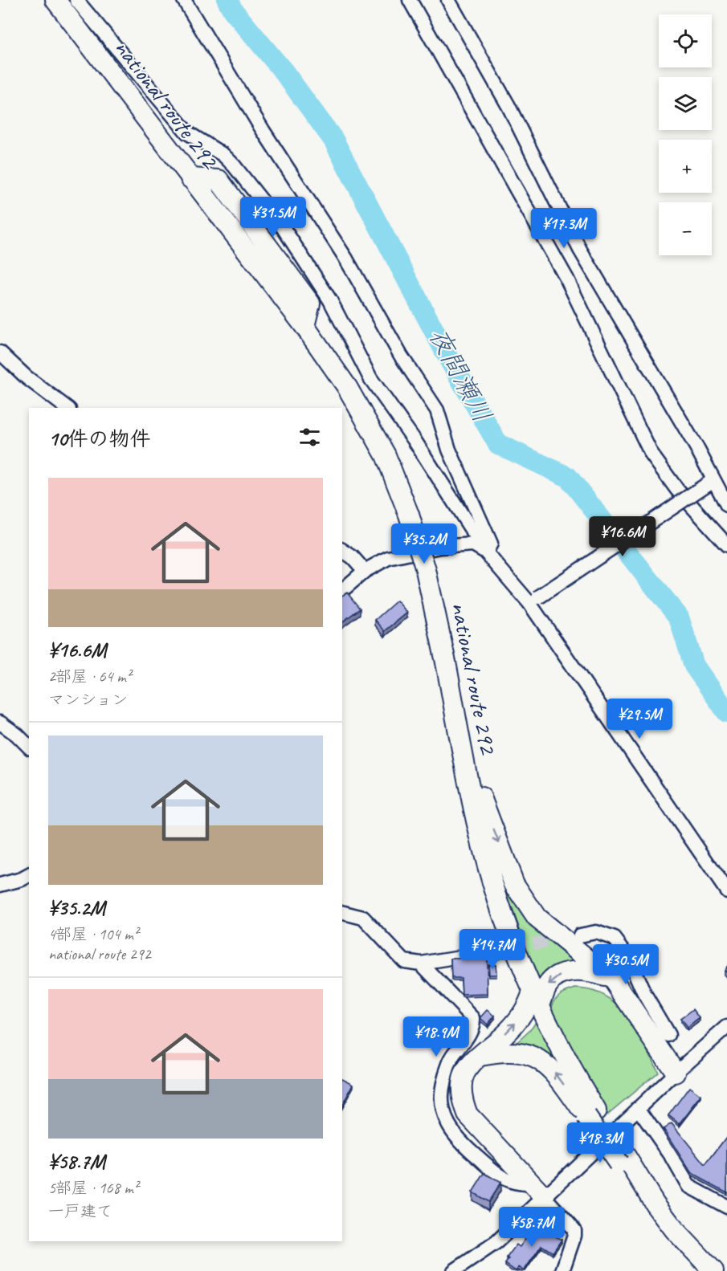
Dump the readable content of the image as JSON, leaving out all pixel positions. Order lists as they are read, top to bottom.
{
  "streets": {
    "highway": ["national route 292"]
  },
  "water": ["夜間瀬川"],
  "page": {
    "map_buttons": ["+", "−"],
    "price": [
      "¥31.5M",
      "¥17.3M",
      "¥16.6M",
      "¥35.2M",
      "¥29.5M",
      "¥14.7M",
      "¥30.5M",
      "¥18.9M",
      "¥18.3M",
      "¥58.7M"
    ],
    "heading": "10件の物件",
    "list": [
      {
        "name": "¥16.6M",
        "note": "2部屋 · 64 m² · マンション"
      },
      {
        "name": "¥35.2M",
        "note": "4部屋 · 104 m² · national route 292"
      },
      {
        "name": "¥58.7M",
        "note": "5部屋 · 168 m² · 一戸建て"
      }
    ]
  }
}
